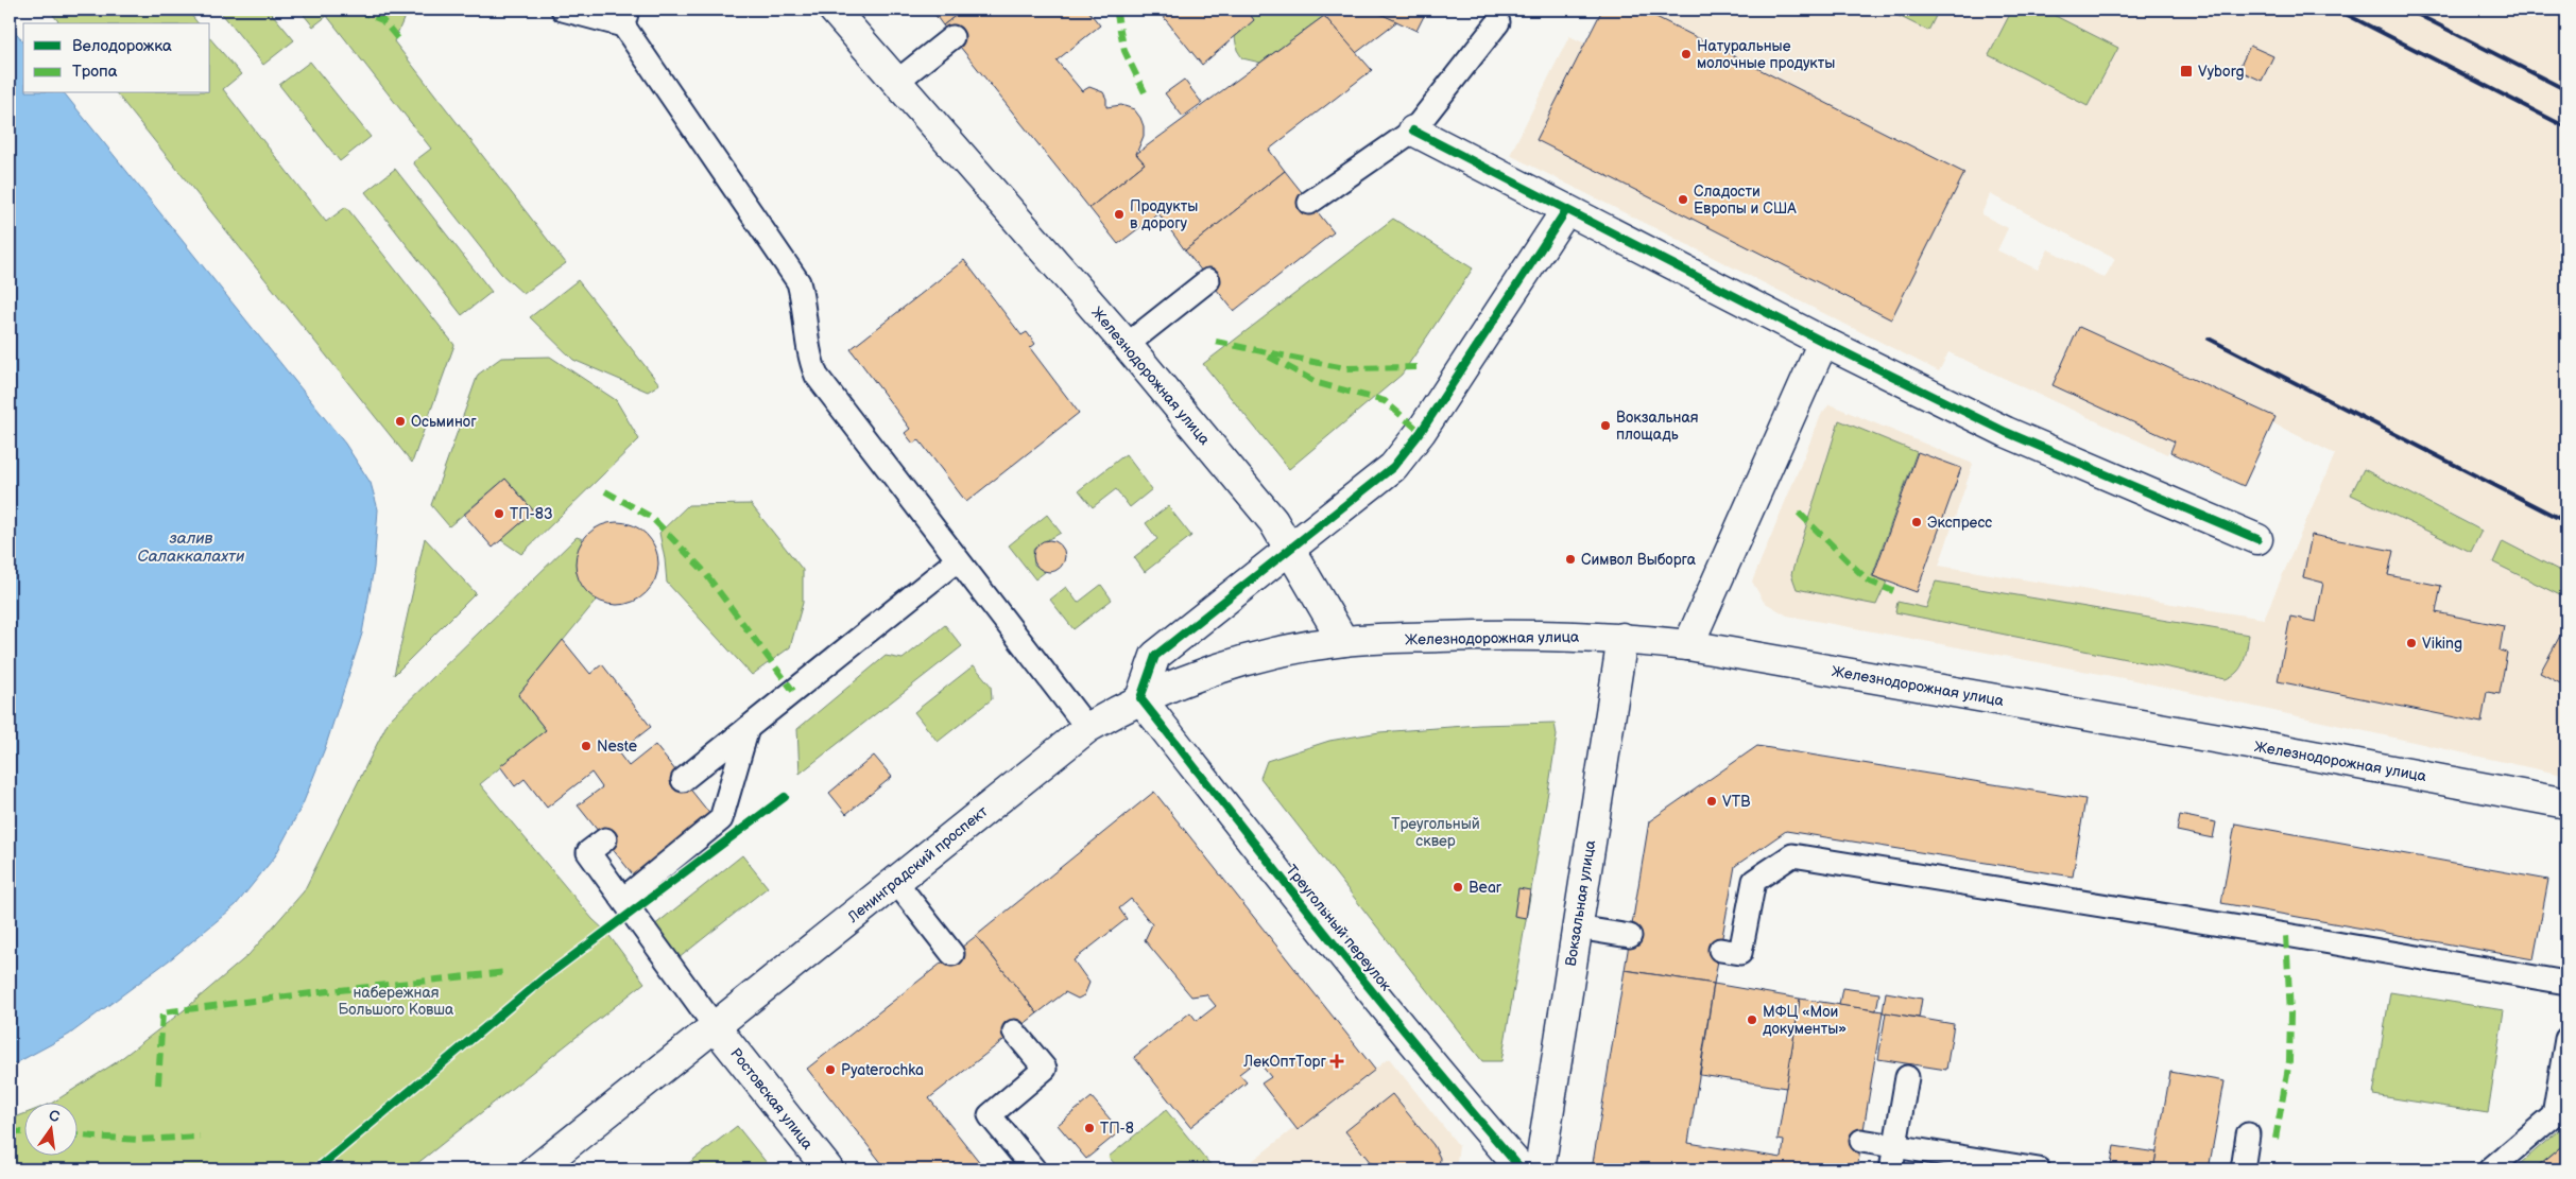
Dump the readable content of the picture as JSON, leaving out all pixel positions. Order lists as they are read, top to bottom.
{
  "streets": {
    "street": [
      "Железнодорожная улица",
      "Ленинградский проспект",
      "Вокзальная улица",
      "Треугольный переулок",
      "Ростовская улица"
    ]
  },
  "crossings": [
    ["Железнодорожная улица", "Ленинградский проспект"],
    ["Железнодорожная улица", "Вокзальная улица"],
    ["Ленинградский проспект", "Треугольный переулок"],
    ["Ленинградский проспект", "Ростовская улица"]
  ],
  "water": ["залив Салаккалахти"],
  "parks": ["Треугольный сквер", "набережная Большого Ковша"],
  "places": {
    "other": [
      "Натуральные молочные продукты",
      "Сладости Европы и США",
      "Продукты в дорогу",
      "Осьминог",
      "Вокзальная площадь",
      "ТП-83",
      "Экспресс",
      "Символ Выборга",
      "Viking",
      "Neste",
      "VTB",
      "Bear",
      "МФЦ «Мои документы»",
      "Pyaterochka",
      "ТП-8"
    ],
    "transit": ["Vyborg"],
    "health": ["ЛекОптТорг"]
  },
  "legend": ["Велодорожка", "Тропа"],
  "north": "top"
}
